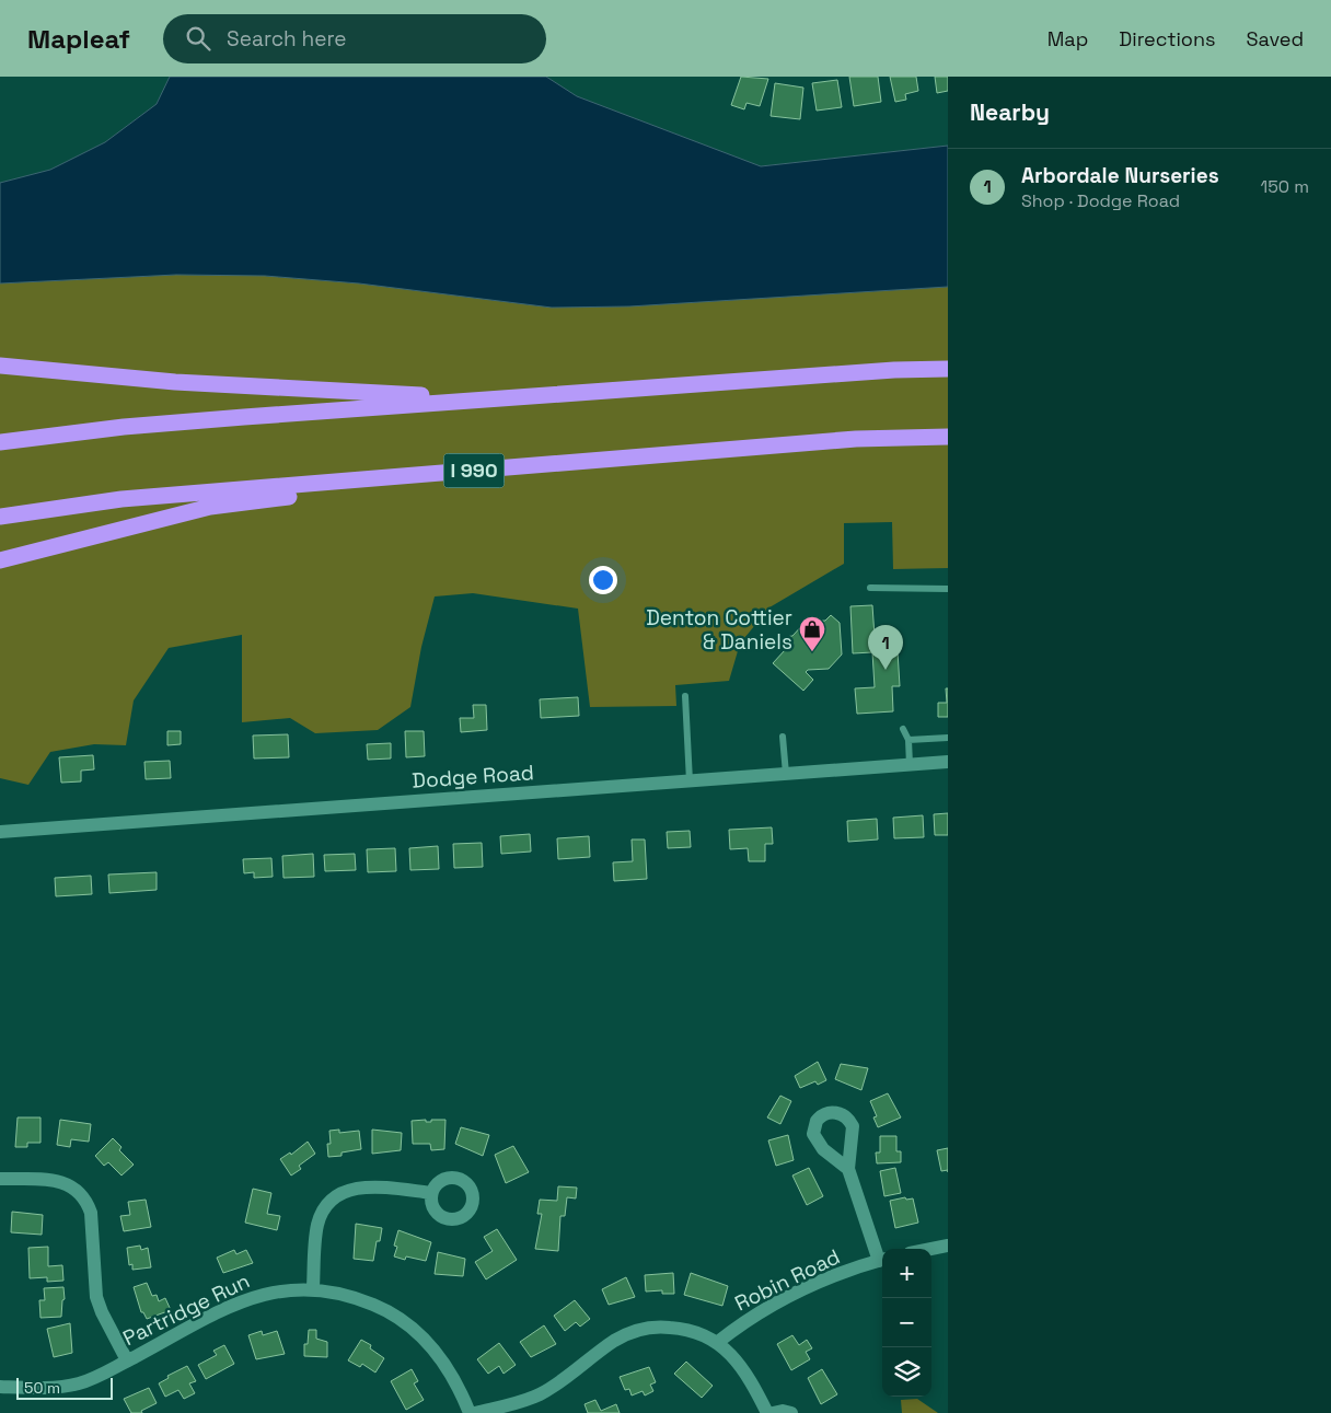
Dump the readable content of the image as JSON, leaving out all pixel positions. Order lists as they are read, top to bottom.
{
  "streets": {
    "highway": ["I 990"],
    "street": ["Dodge Road", "Robin Road", "Partridge Run"]
  },
  "places": {
    "shop": ["Denton Cottier & Daniels"]
  },
  "scale_bar": "50 m",
  "page": {
    "header": "Mapleaf",
    "search": "Search here",
    "nav": ["Map", "Directions", "Saved"],
    "heading": "Nearby",
    "list": [
      {
        "mark": "1",
        "name": "Arbordale Nurseries",
        "note": "Shop · Dodge Road",
        "value": "150 m"
      }
    ],
    "pins": "1",
    "map_buttons": ["+", "−"],
    "scale": "50 m"
  }
}
